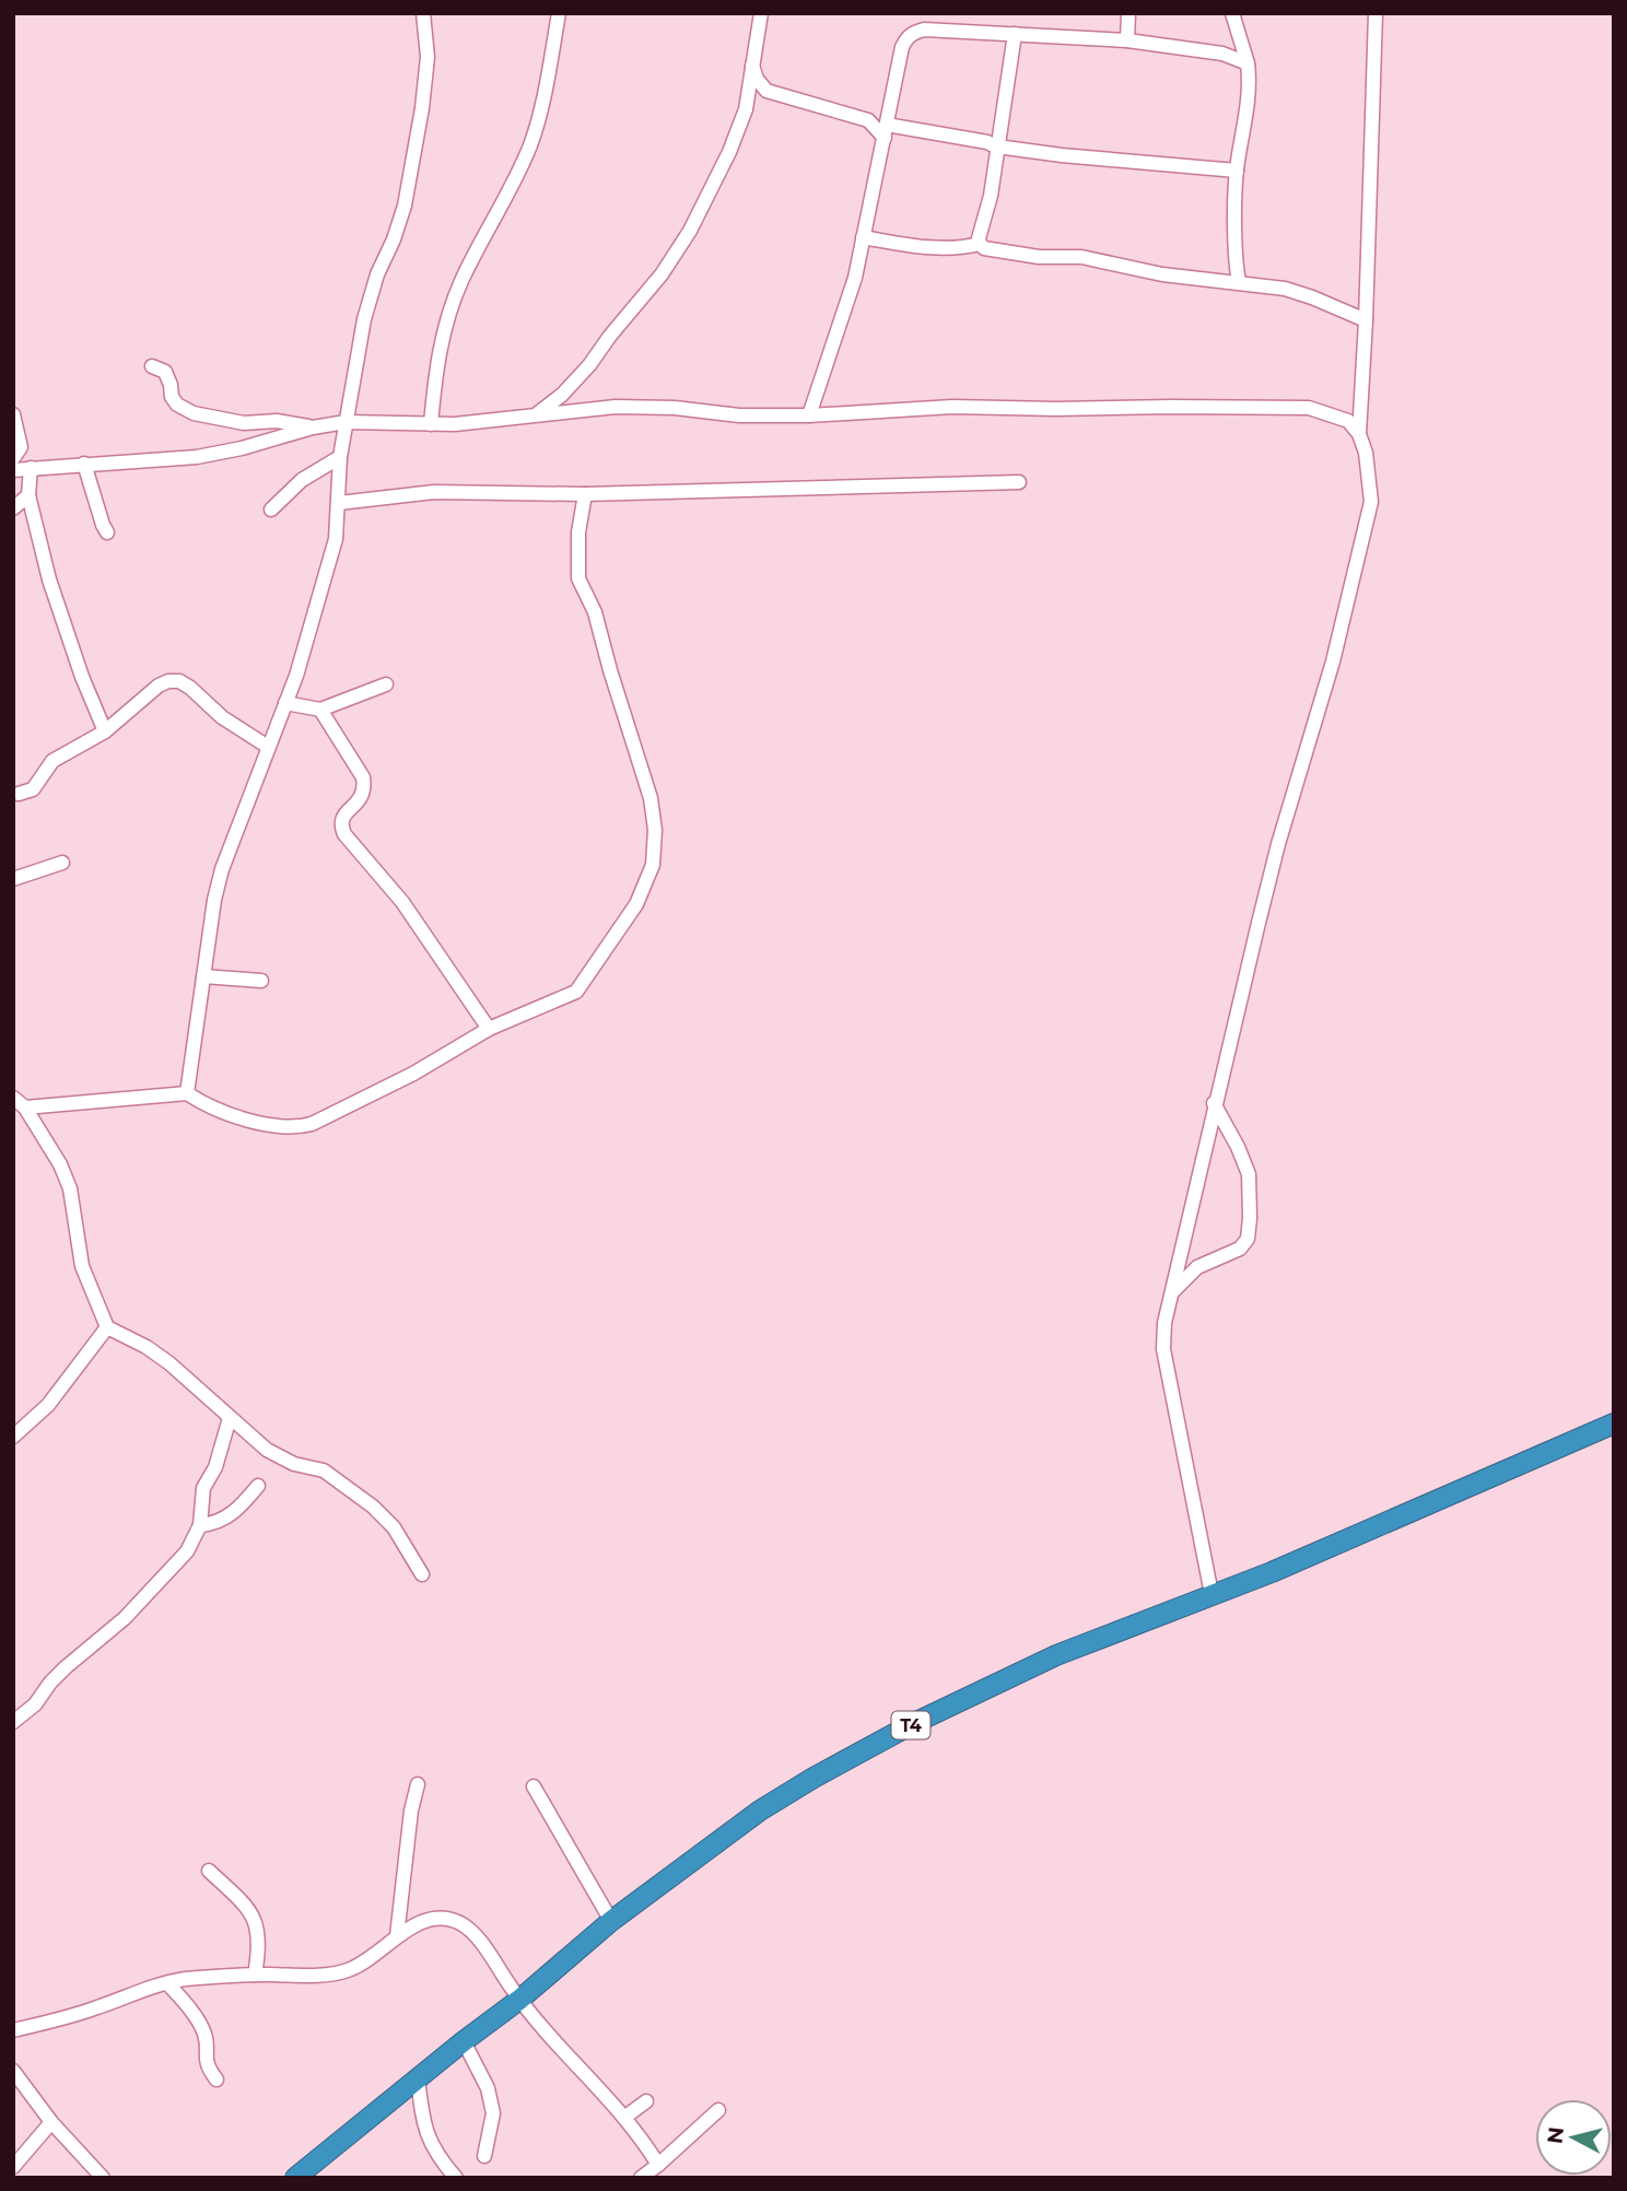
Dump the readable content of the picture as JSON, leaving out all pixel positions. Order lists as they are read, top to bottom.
{
  "streets": {
    "highway": ["T4"]
  },
  "north": "left"
}
